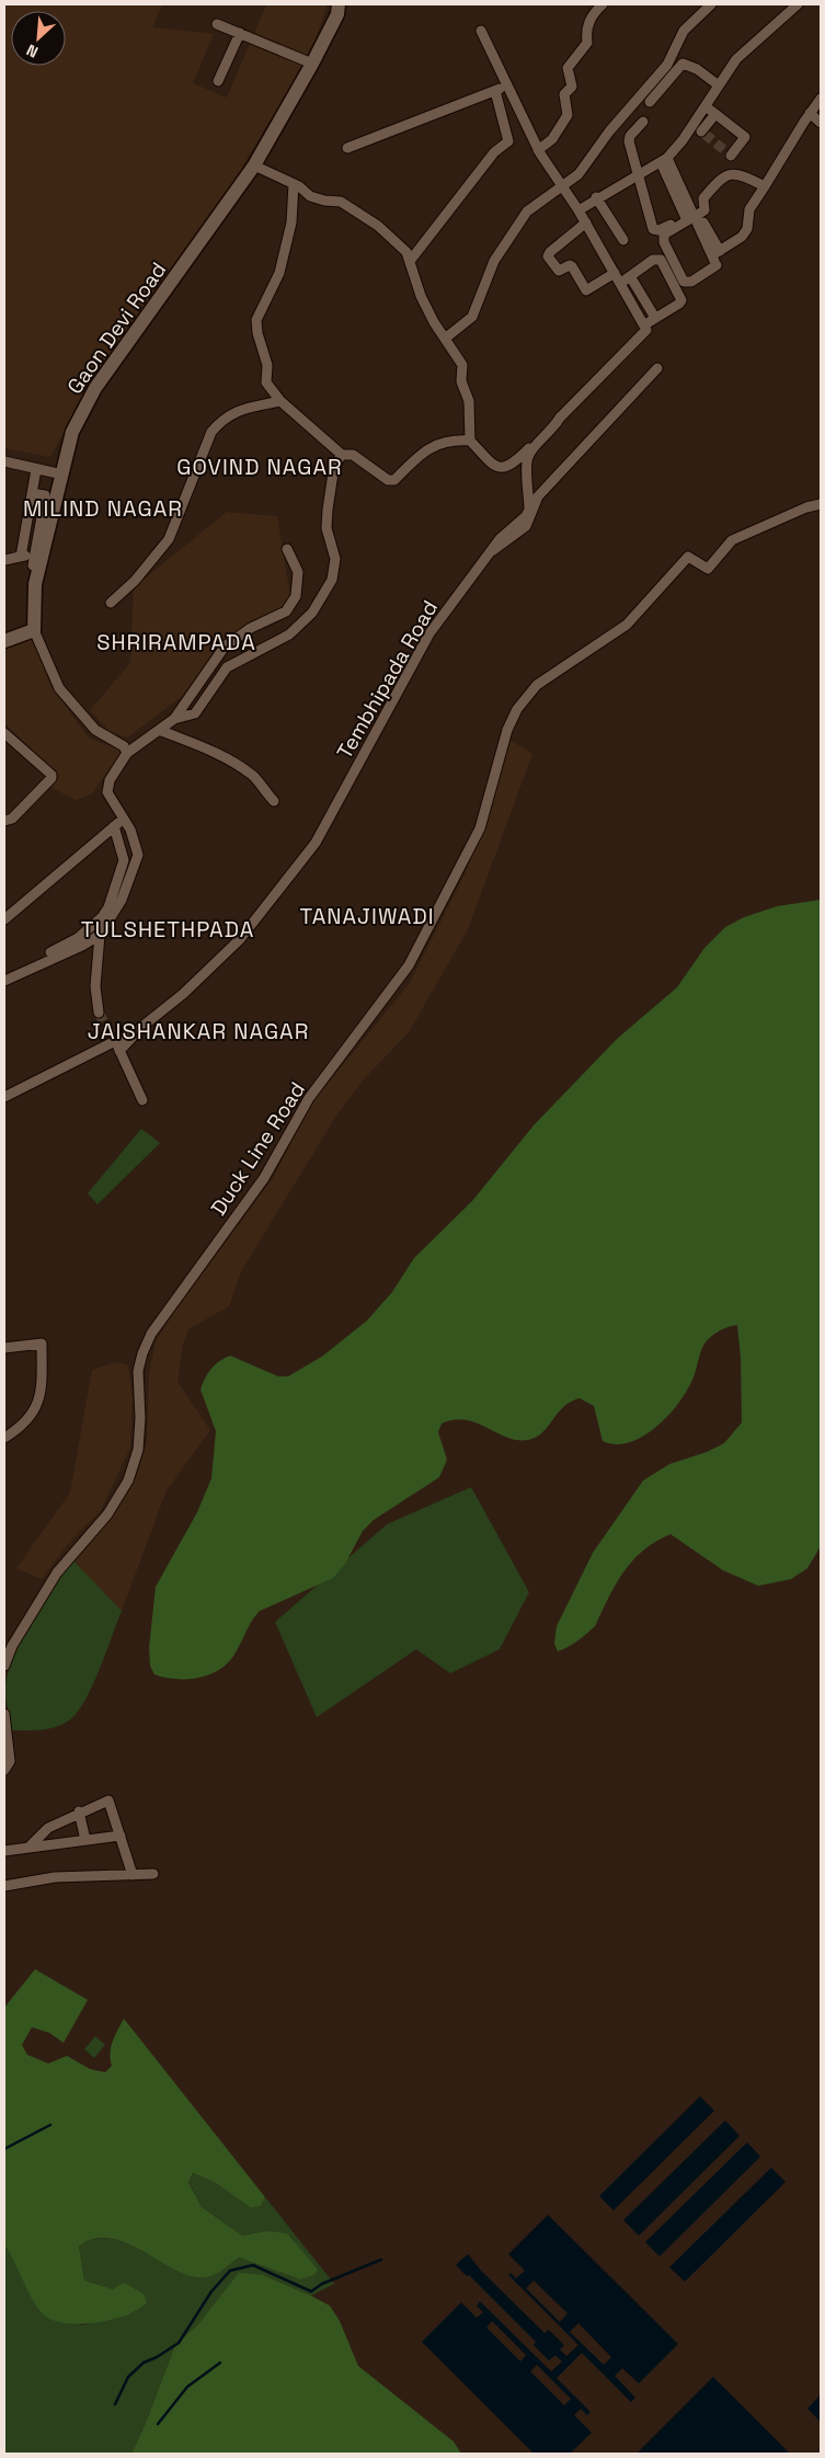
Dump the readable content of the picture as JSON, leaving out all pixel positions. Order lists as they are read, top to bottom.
{
  "streets": {
    "street": ["Gaon Devi Road", "Tembhipada Road", "Duck Line Road"]
  },
  "districts": [
    "GOVIND NAGAR",
    "MILIND NAGAR",
    "SHRIRAMPADA",
    "TANAJIWADI",
    "TULSHETHPADA",
    "JAISHANKAR NAGAR"
  ],
  "north": "bottom left"
}
